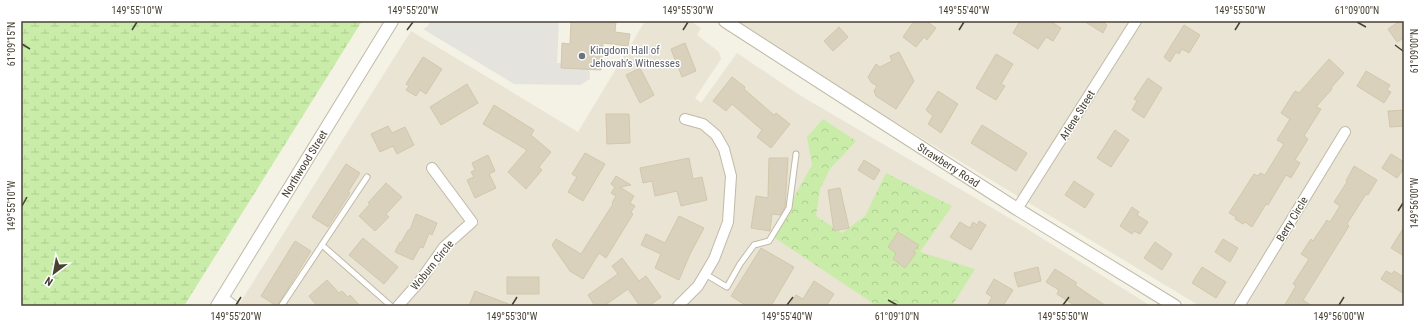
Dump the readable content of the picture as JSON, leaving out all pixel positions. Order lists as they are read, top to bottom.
{
  "streets": {
    "street": [
      "Arlene Street",
      "Northwood Street",
      "Strawberry Road",
      "Berry Circle",
      "Woburn Circle"
    ]
  },
  "crossings": [
    ["Arlene Street", "Strawberry Road"]
  ],
  "places": ["Kingdom Hall of Jehovah’s Witnesses"],
  "north": "bottom left",
  "coordinates": [
    "149°55'10\"W",
    "149°55'20\"W",
    "149°55'30\"W",
    "149°55'40\"W",
    "149°55'50\"W",
    "61°09'00\"N",
    "61°09'15\"N",
    "149°56'00\"W",
    "61°09'10\"N"
  ]
}
